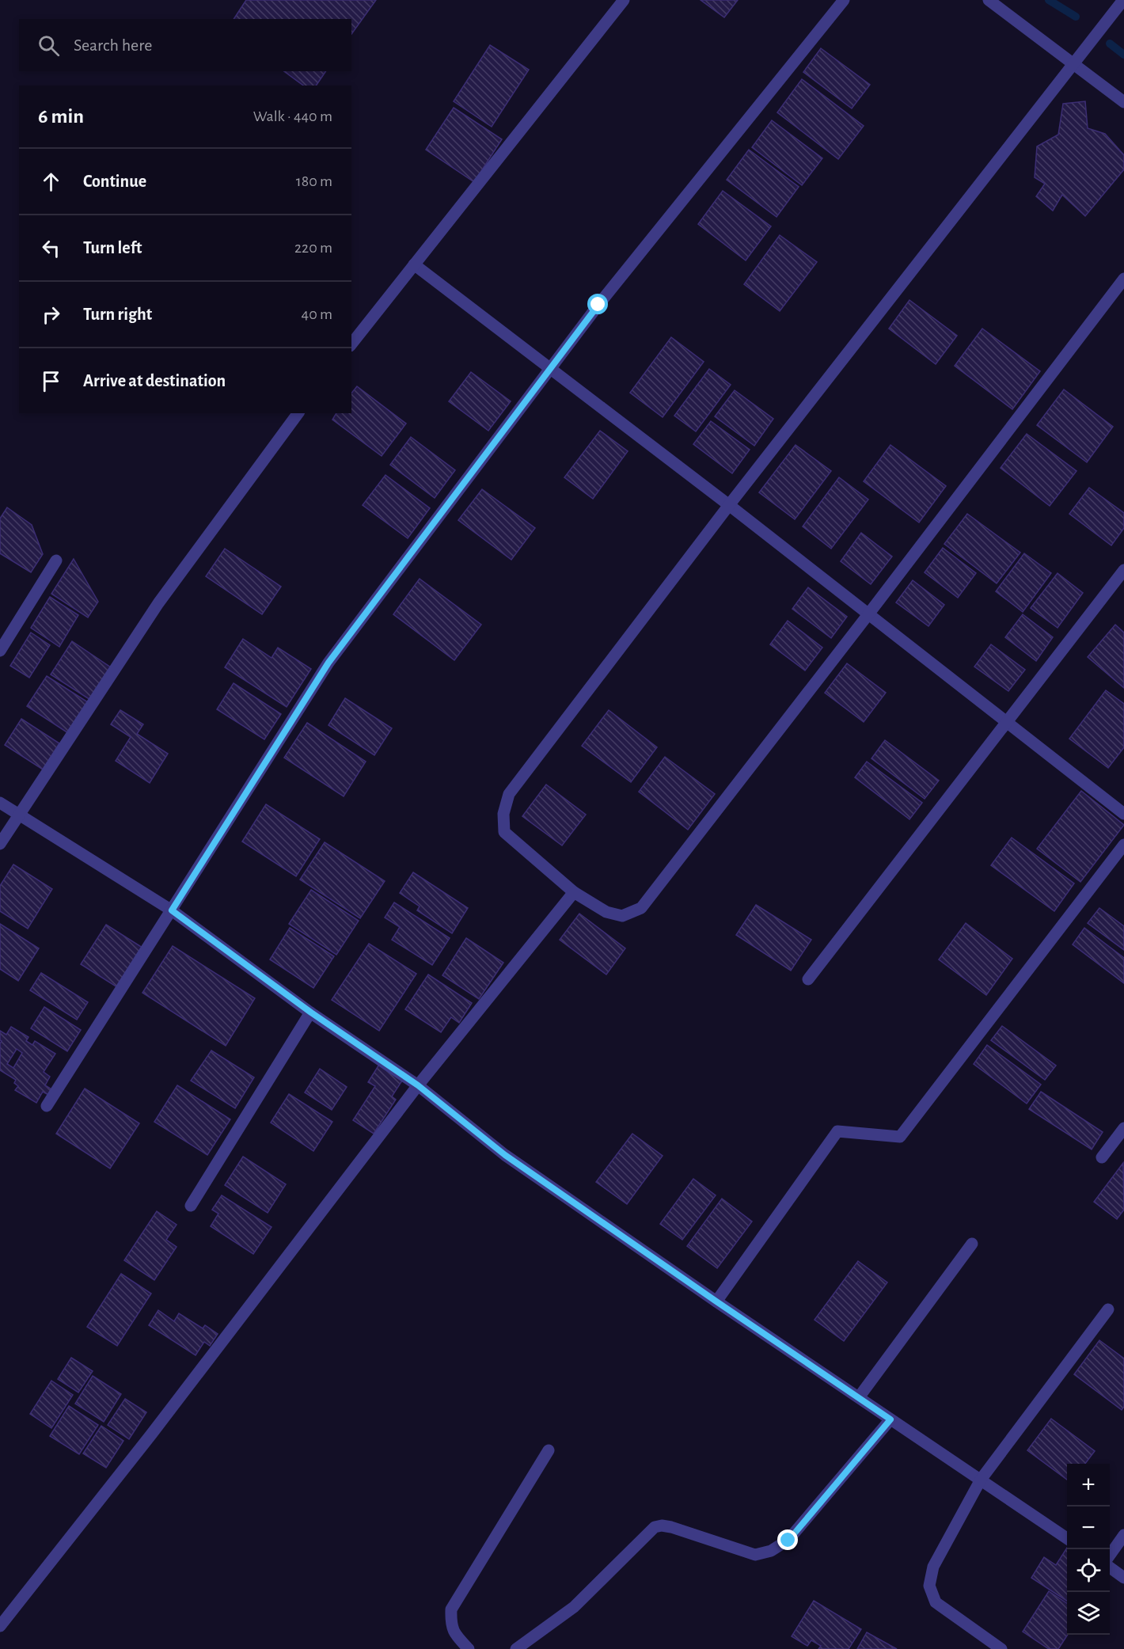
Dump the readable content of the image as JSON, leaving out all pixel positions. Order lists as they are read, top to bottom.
{
  "page": {
    "search": "Search here",
    "heading": ["6 min", "Walk · 440 m"],
    "list": [
      ["Continue", "180 m"],
      ["Turn left", "220 m"],
      ["Turn right", "40 m"],
      "Arrive at destination"
    ],
    "map_buttons": ["+", "−"]
  }
}
